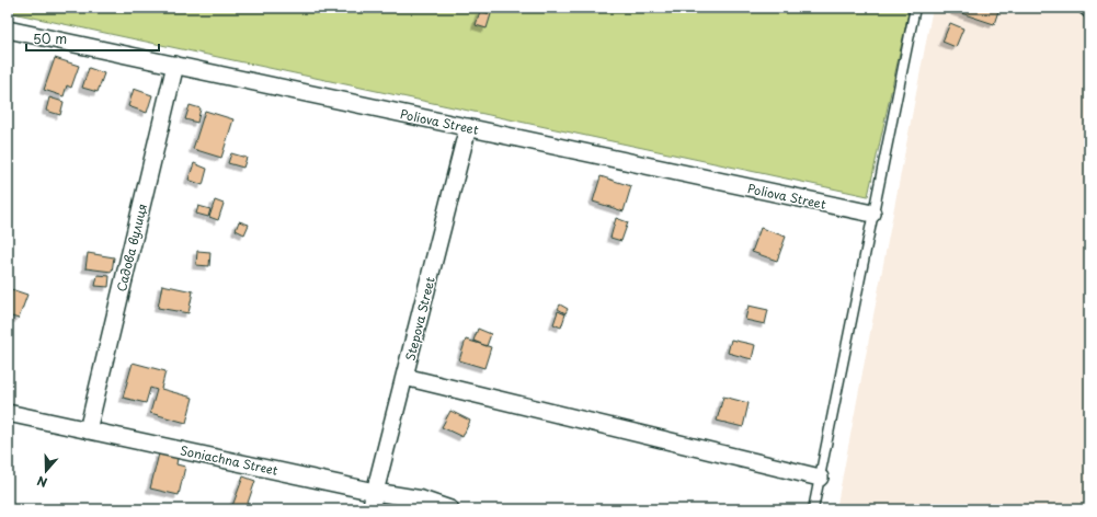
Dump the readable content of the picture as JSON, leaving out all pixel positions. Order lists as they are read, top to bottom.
{
  "streets": {
    "street": [
      "Poliova Street",
      "Садова вулиця",
      "Stepova Street",
      "Soniachna Street"
    ]
  },
  "crossings": [
    ["Poliova Street", "Садова вулиця"],
    ["Poliova Street", "Stepova Street"],
    ["Садова вулиця", "Soniachna Street"],
    ["Stepova Street", "Soniachna Street"]
  ],
  "scale_bar": "50 m",
  "north": "bottom"
}
